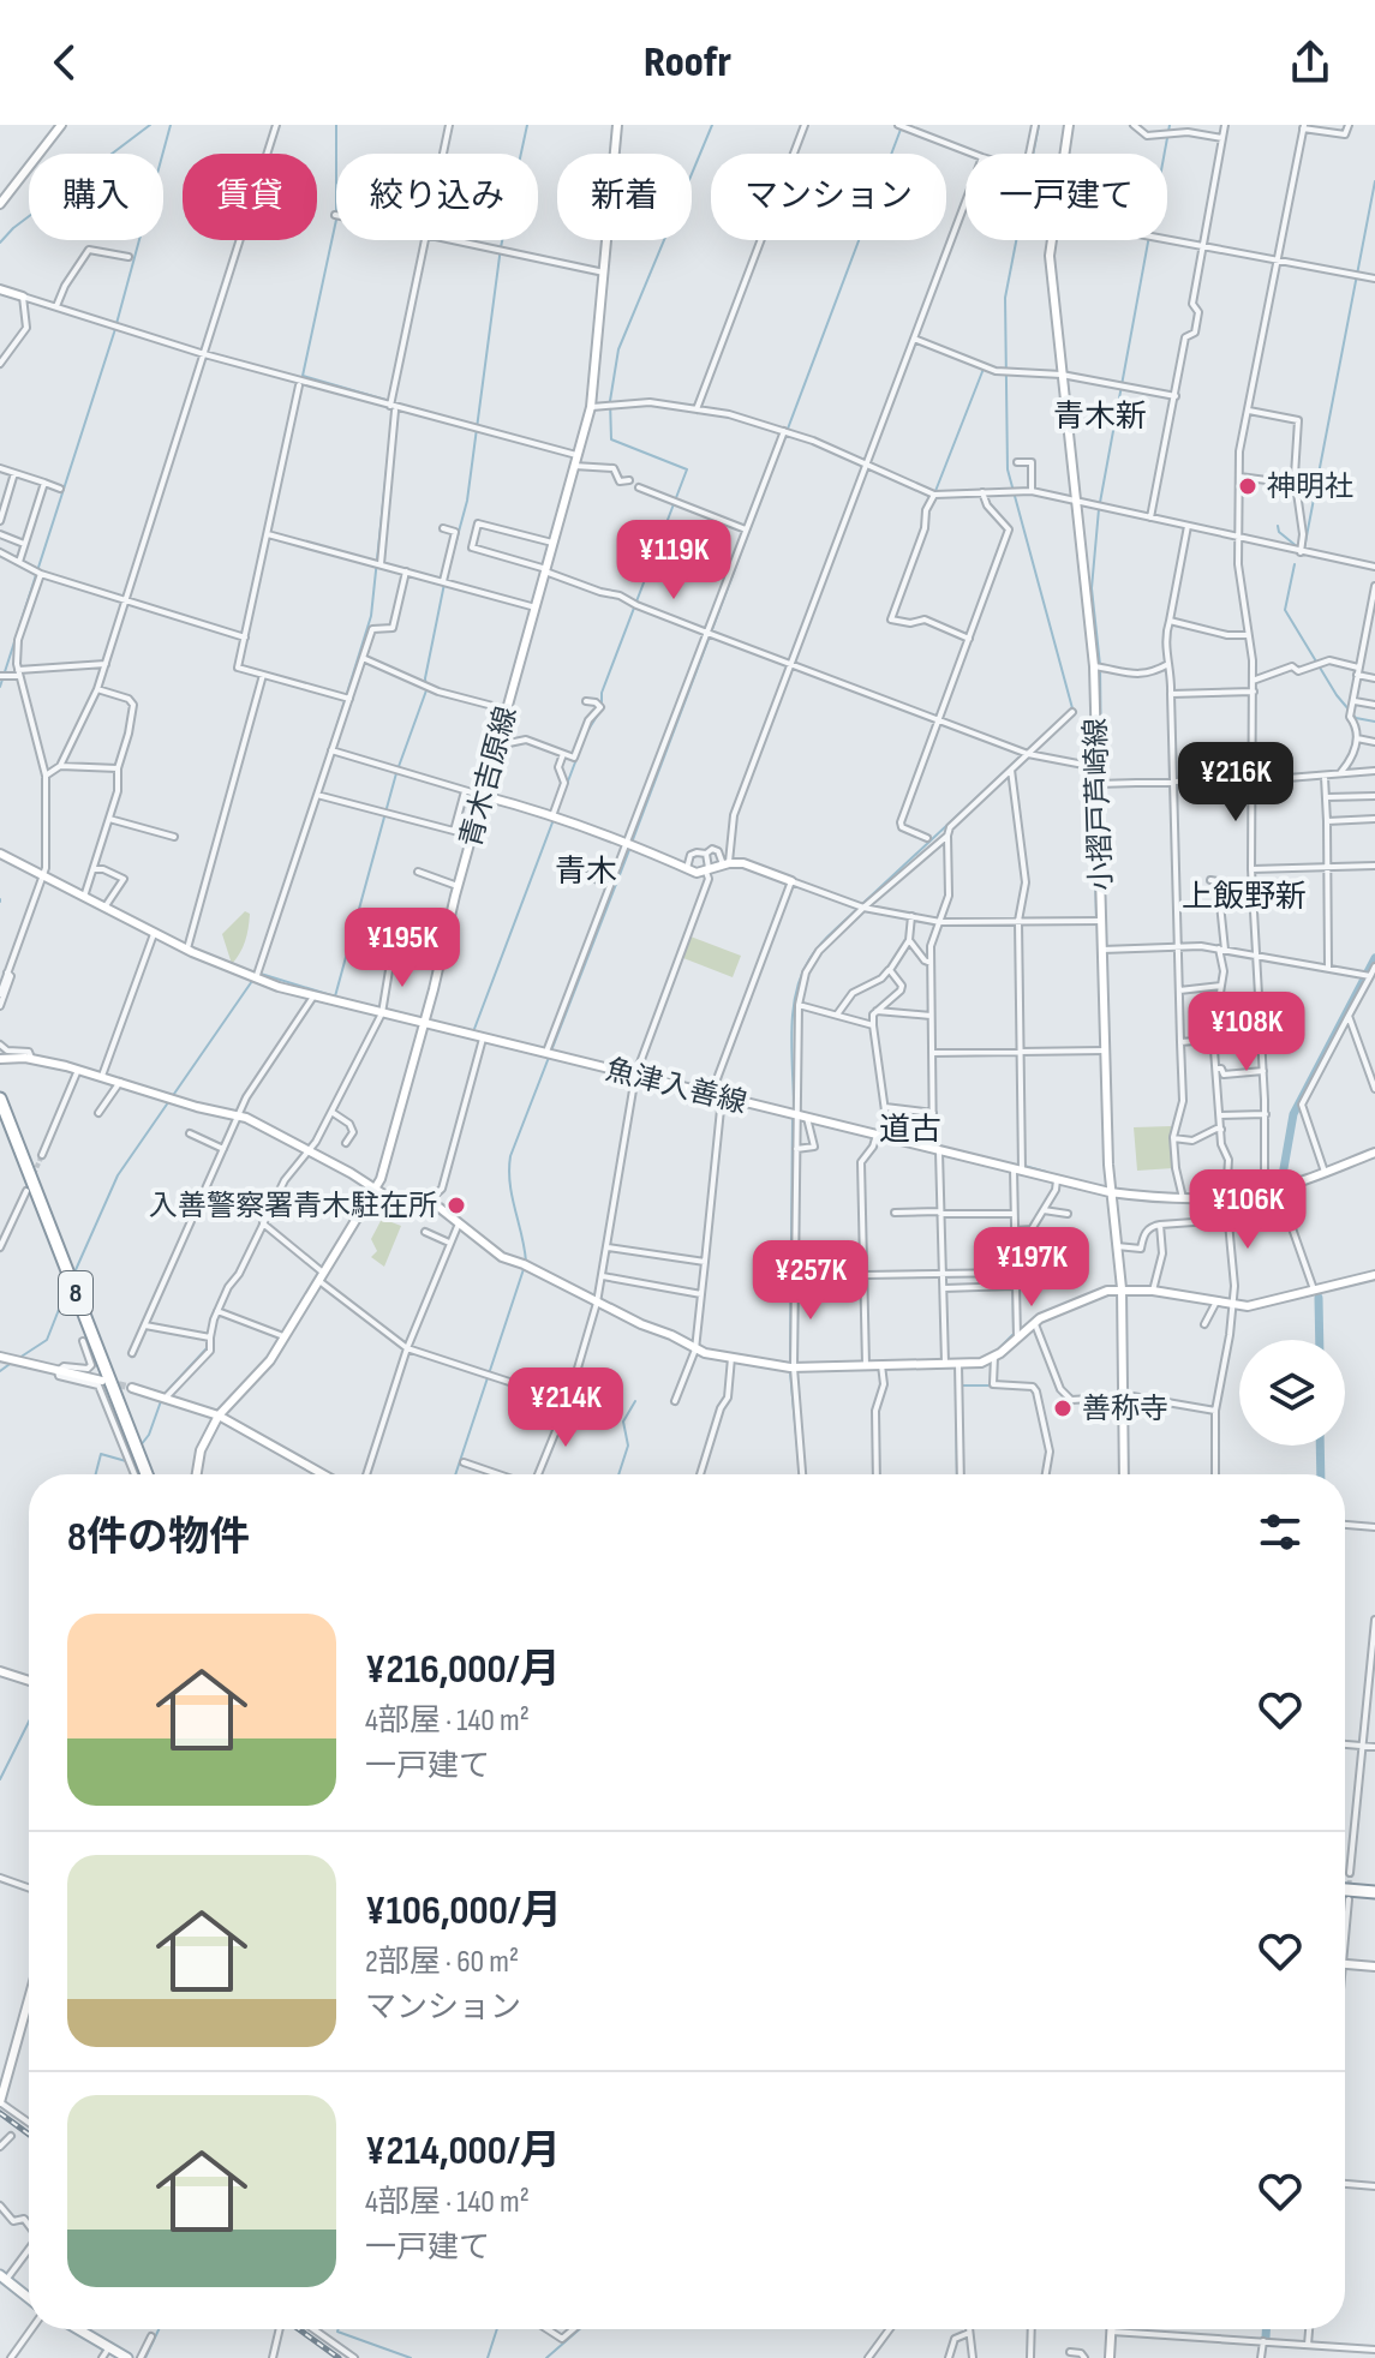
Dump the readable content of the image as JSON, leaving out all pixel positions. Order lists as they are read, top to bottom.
{
  "streets": {
    "highway": ["8"],
    "main road": ["青木吉原線", "小摺戸芦崎線", "魚津入善線"]
  },
  "crossings": [
    ["青木吉原線", "魚津入善線"],
    ["小摺戸芦崎線", "魚津入善線"]
  ],
  "districts": [
    "青木新",
    "青木",
    "上飯野新",
    "道古"
  ],
  "places": ["神明社", "入善警察署青木駐在所", "善称寺"],
  "page": {
    "header": "Roofr",
    "chip": [
      "購入",
      "賃貸",
      "絞り込み",
      "新着",
      "マンション",
      "一戸建て"
    ],
    "price": [
      "¥119K",
      "¥216K",
      "¥195K",
      "¥108K",
      "¥106K",
      "¥197K",
      "¥257K",
      "¥214K"
    ],
    "heading": "8件の物件",
    "list": [
      {
        "name": "¥216,000/月",
        "note": "4部屋 · 140 m² · 一戸建て"
      },
      {
        "name": "¥106,000/月",
        "note": "2部屋 · 60 m² · マンション"
      },
      {
        "name": "¥214,000/月",
        "note": "4部屋 · 140 m² · 一戸建て"
      }
    ]
  }
}
